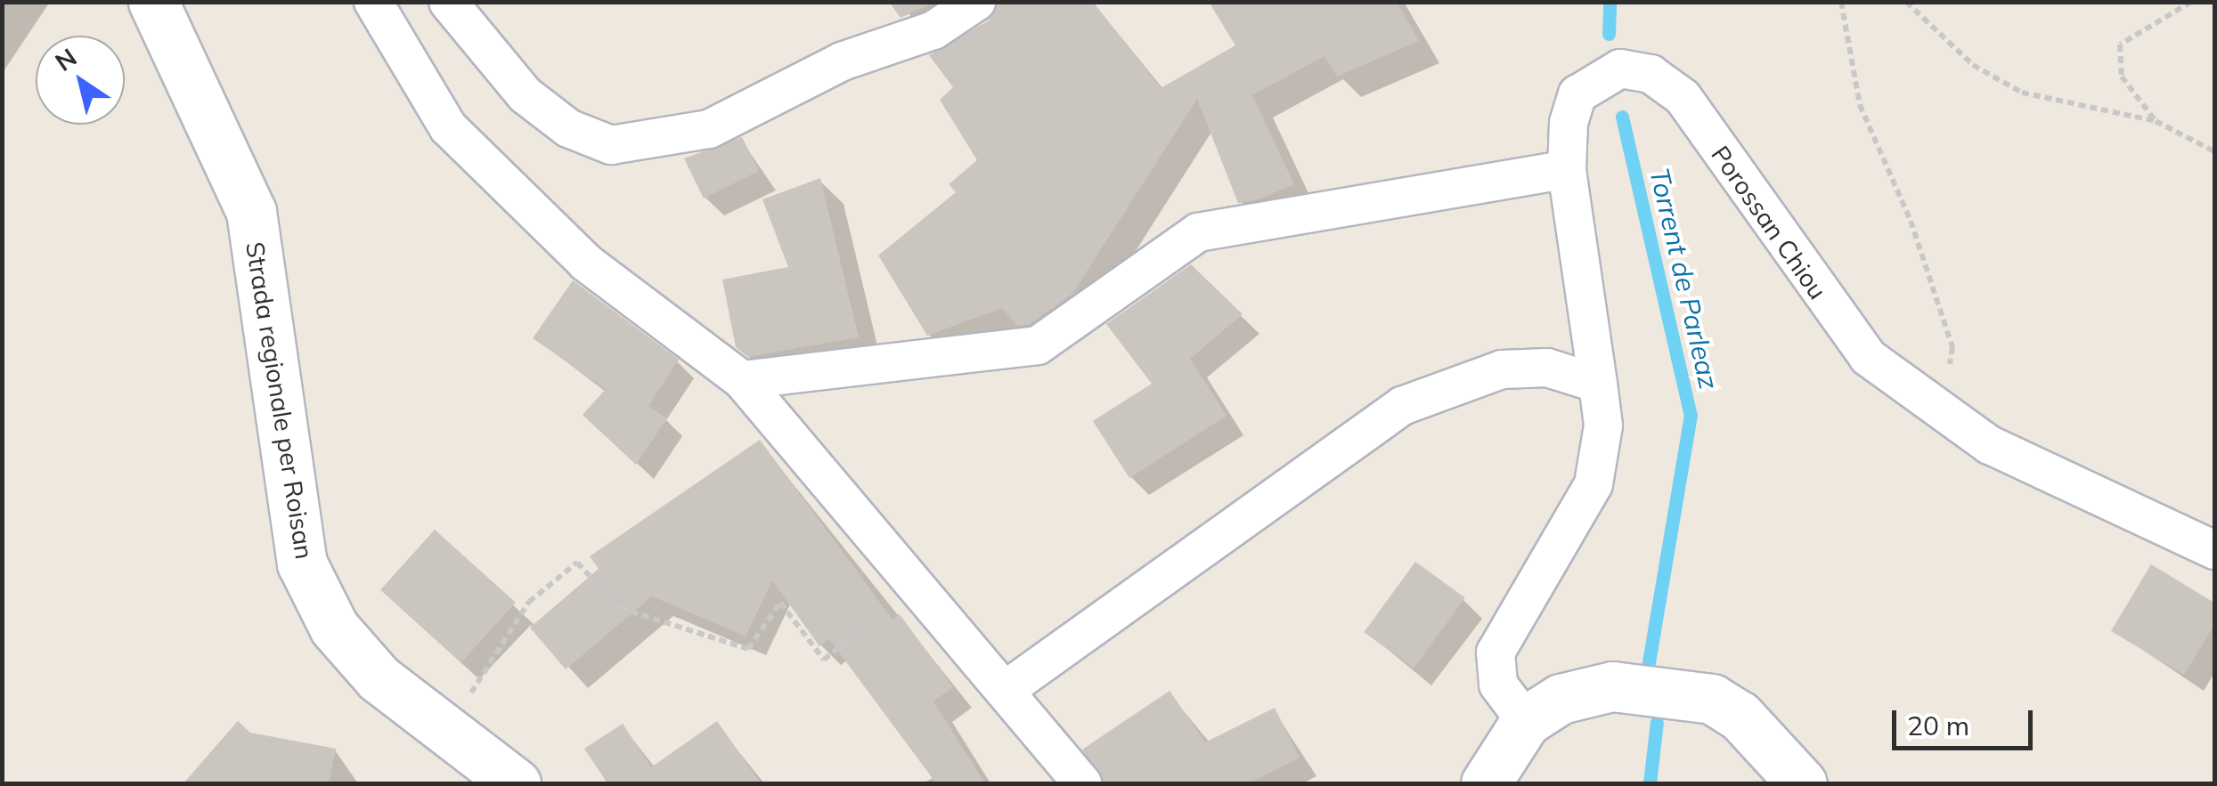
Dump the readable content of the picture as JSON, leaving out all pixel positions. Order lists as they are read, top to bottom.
{
  "streets": {
    "main road": ["Strada regionale per Roisan"],
    "street": ["Porossan Chiou"]
  },
  "water": ["Torrent de Parleaz"],
  "scale_bar": "20 m",
  "north": "top left"
}
